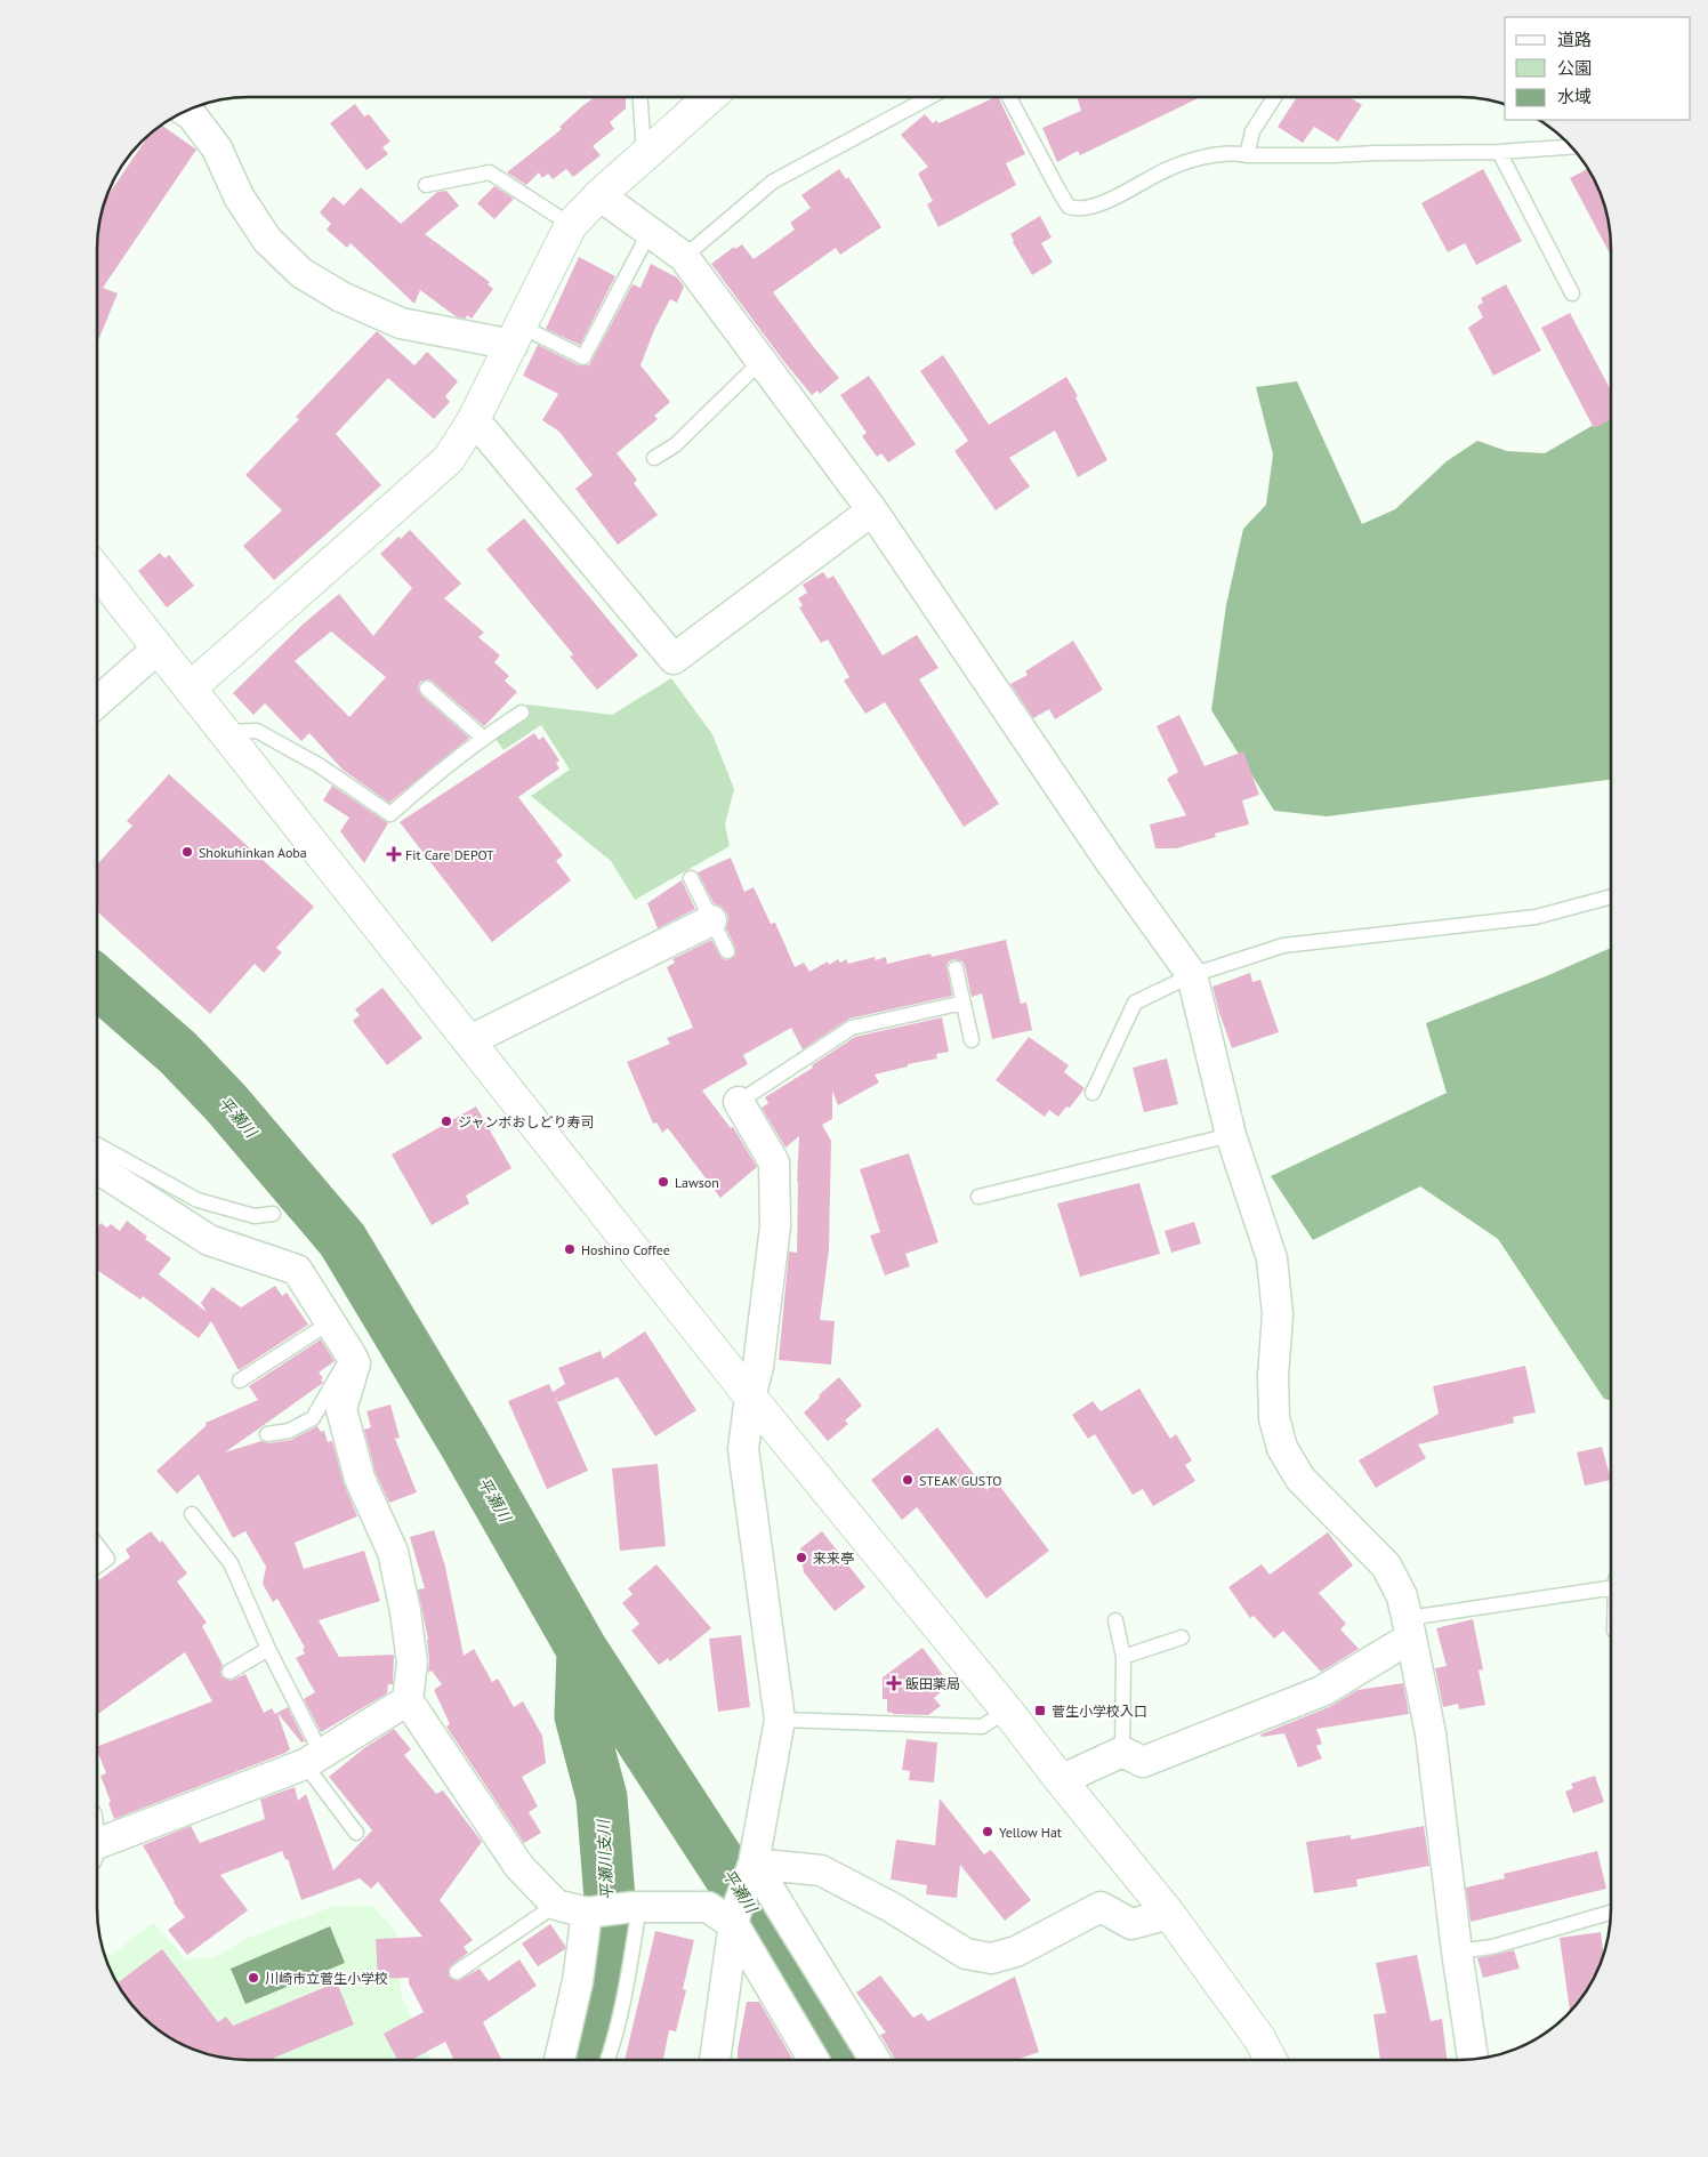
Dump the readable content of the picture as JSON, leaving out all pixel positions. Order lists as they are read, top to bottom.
{
  "water": ["平瀬川", "平瀬川支川"],
  "places": {
    "other": [
      "Shokuhinkan Aoba",
      "ジャンボおしどり寿司",
      "Lawson",
      "Hoshino Coffee",
      "STEAK GUSTO",
      "来来亭",
      "Yellow Hat",
      "川崎市立菅生小学校"
    ],
    "health": ["Fit Care DEPOT", "飯田薬局"],
    "transit": ["菅生小学校入口"]
  },
  "legend": ["道路", "公園", "水域"]
}
